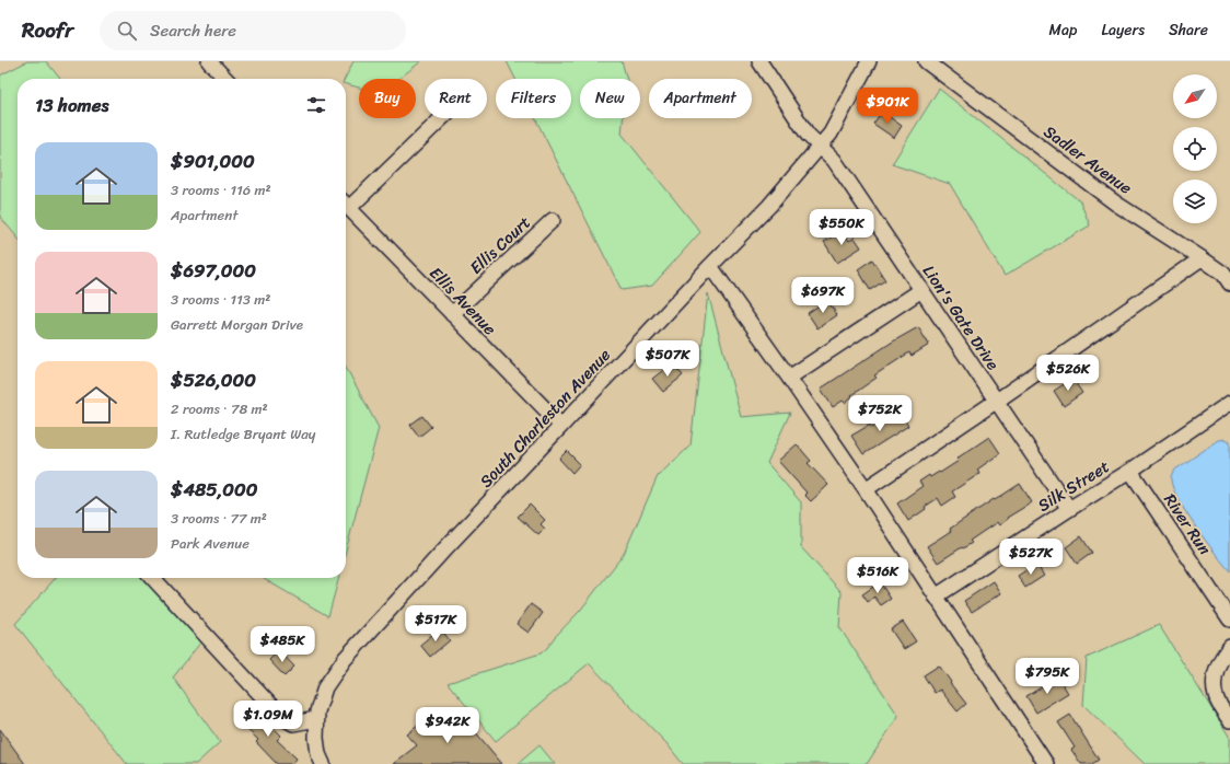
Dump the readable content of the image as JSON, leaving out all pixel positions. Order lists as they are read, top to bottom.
{
  "streets": {
    "street": [
      "Sadler Avenue",
      "Ellis Court",
      "Ellis Avenue",
      "Lion's Gate Drive",
      "South Charleston Avenue",
      "Silk Street",
      "River Run"
    ]
  },
  "crossings": [
    ["Ellis Court", "Ellis Avenue"],
    ["Ellis Avenue", "South Charleston Avenue"],
    ["Lion's Gate Drive", "South Charleston Avenue"],
    ["Lion's Gate Drive", "Silk Street"],
    ["Silk Street", "River Run"]
  ],
  "north": "bottom left",
  "page": {
    "header": "Roofr",
    "search": "Search here",
    "nav": ["Map", "Layers", "Share"],
    "chip": [
      "Buy",
      "Rent",
      "Filters",
      "New",
      "Apartment"
    ],
    "heading": "13 homes",
    "price": [
      "$901K",
      "$550K",
      "$697K",
      "$507K",
      "$526K",
      "$752K",
      "$527K",
      "$516K",
      "$517K",
      "$485K",
      "$795K",
      "$1.09M",
      "$942K"
    ],
    "list": [
      {
        "name": "$901,000",
        "note": "3 rooms · 116 m² · Apartment"
      },
      {
        "name": "$697,000",
        "note": "3 rooms · 113 m² · Garrett Morgan Drive"
      },
      {
        "name": "$526,000",
        "note": "2 rooms · 78 m² · I. Rutledge Bryant Way"
      },
      {
        "name": "$485,000",
        "note": "3 rooms · 77 m² · Park Avenue"
      }
    ]
  }
}
